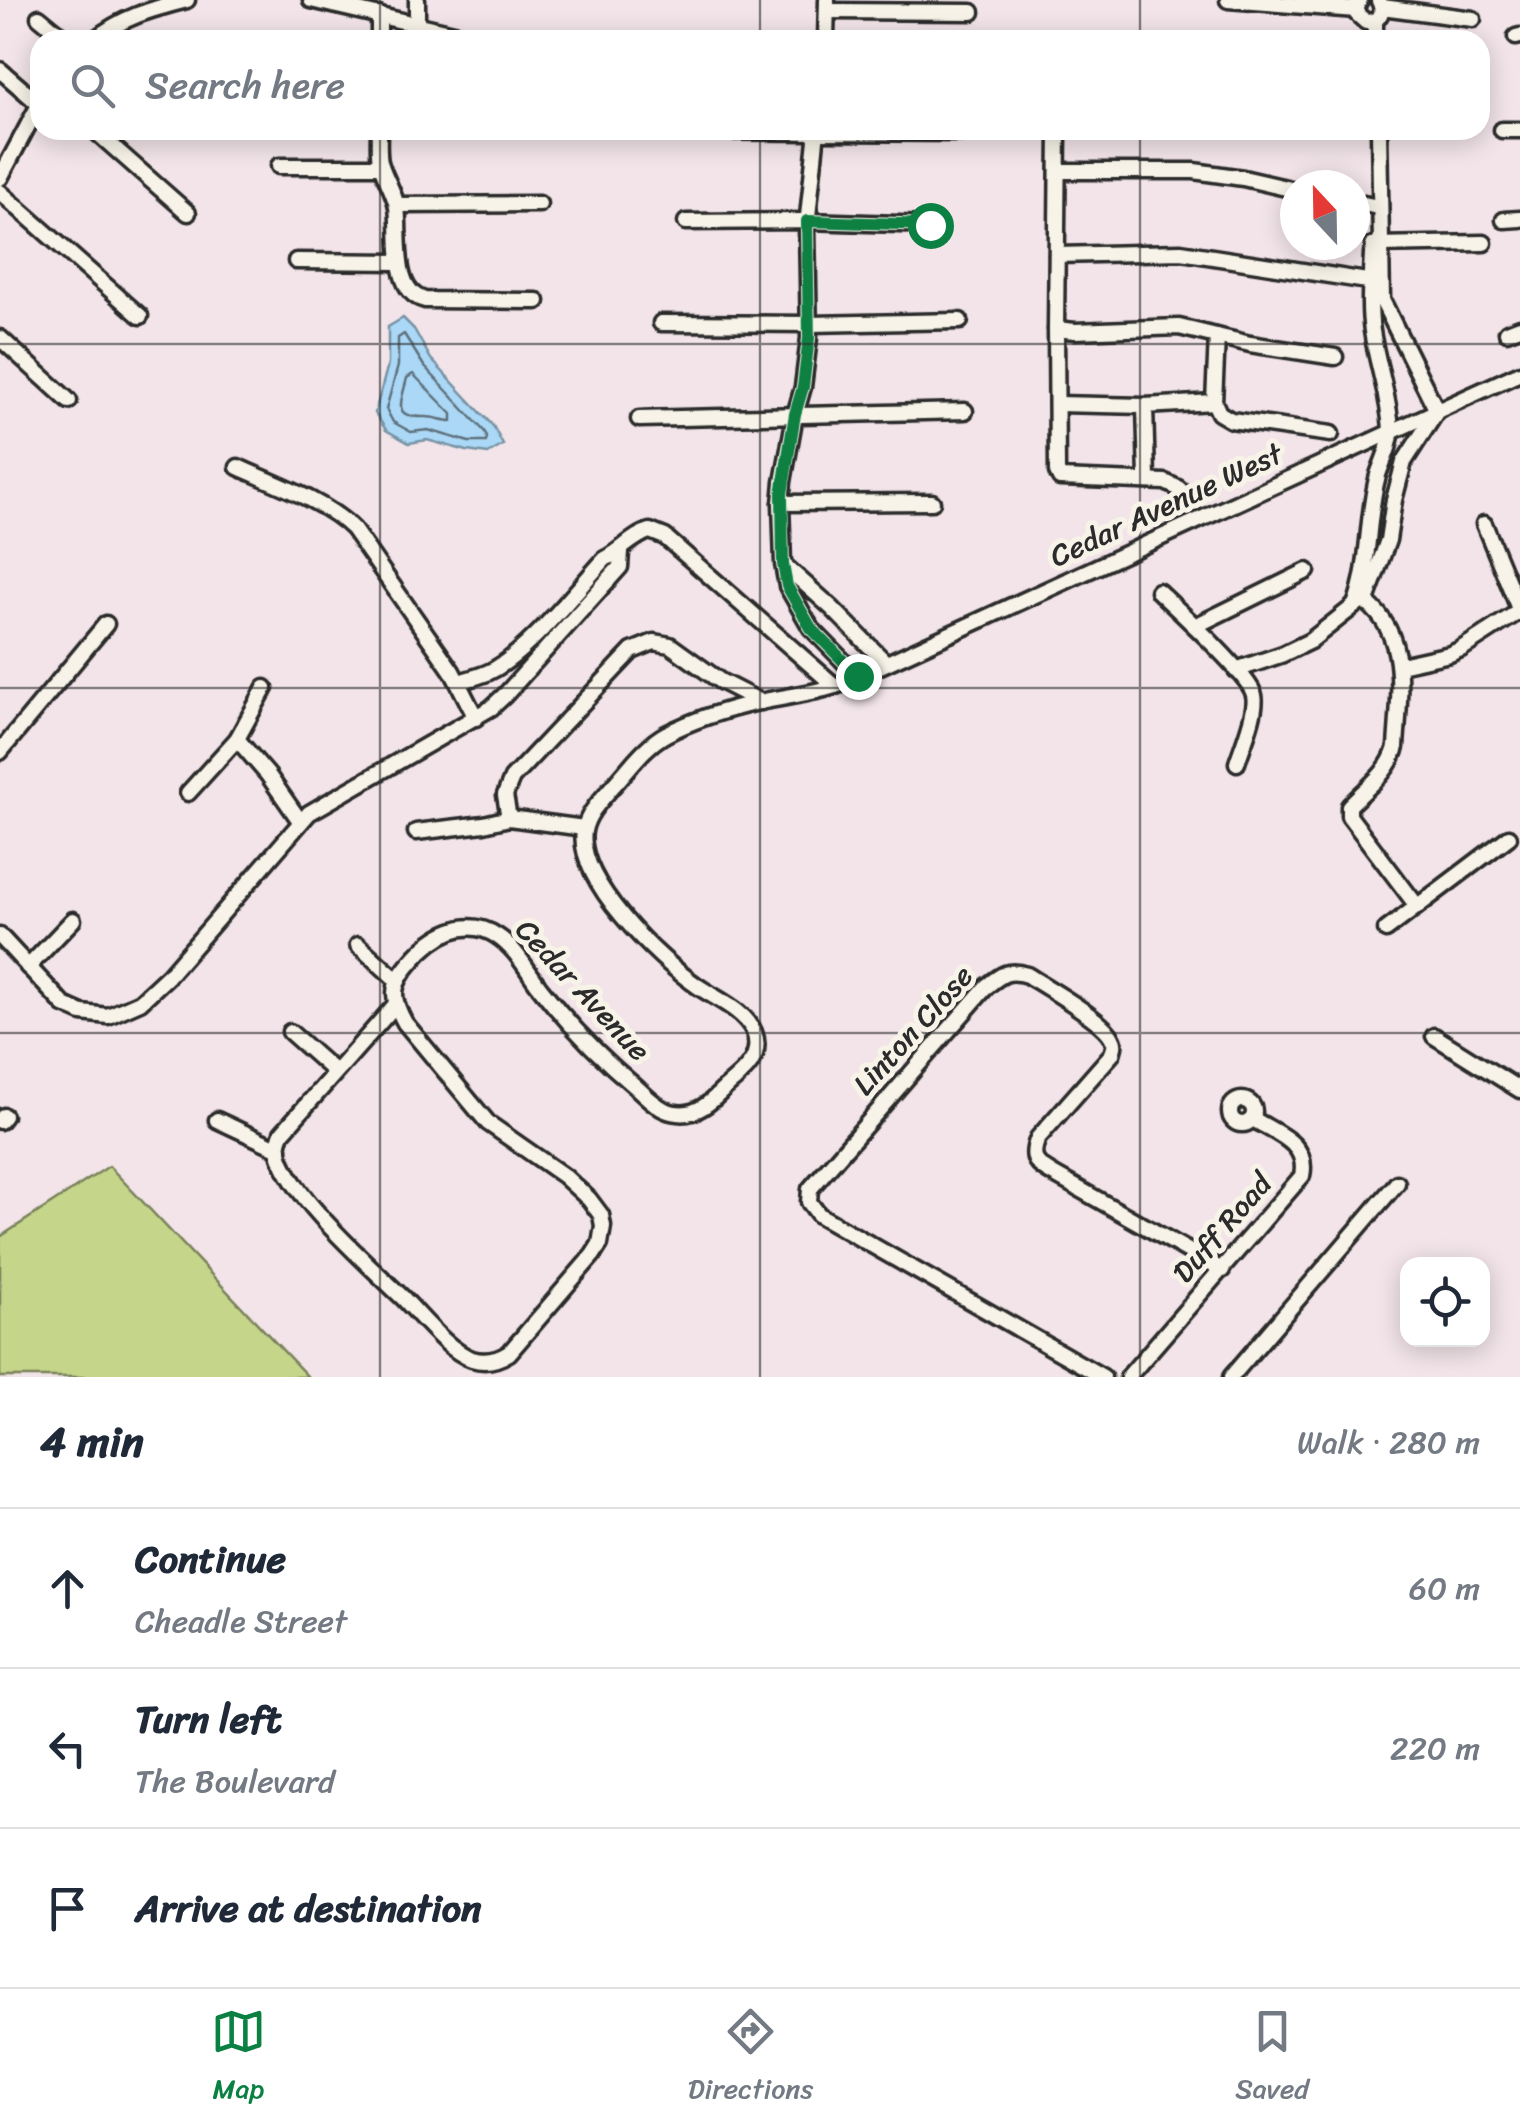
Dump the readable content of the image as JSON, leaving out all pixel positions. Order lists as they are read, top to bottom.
{
  "streets": {
    "street": [
      "Cedar Avenue West",
      "Cedar Avenue",
      "Linton Close",
      "Duff Road"
    ]
  },
  "crossings": [
    ["Linton Close", "Duff Road"]
  ],
  "north": "top",
  "page": {
    "search": "Search here",
    "heading": ["4 min", "Walk · 280 m"],
    "list": [
      ["Continue", "Cheadle Street", "60 m"],
      ["Turn left", "The Boulevard", "220 m"],
      "Arrive at destination"
    ],
    "nav": ["Map", "Directions", "Saved"]
  }
}
